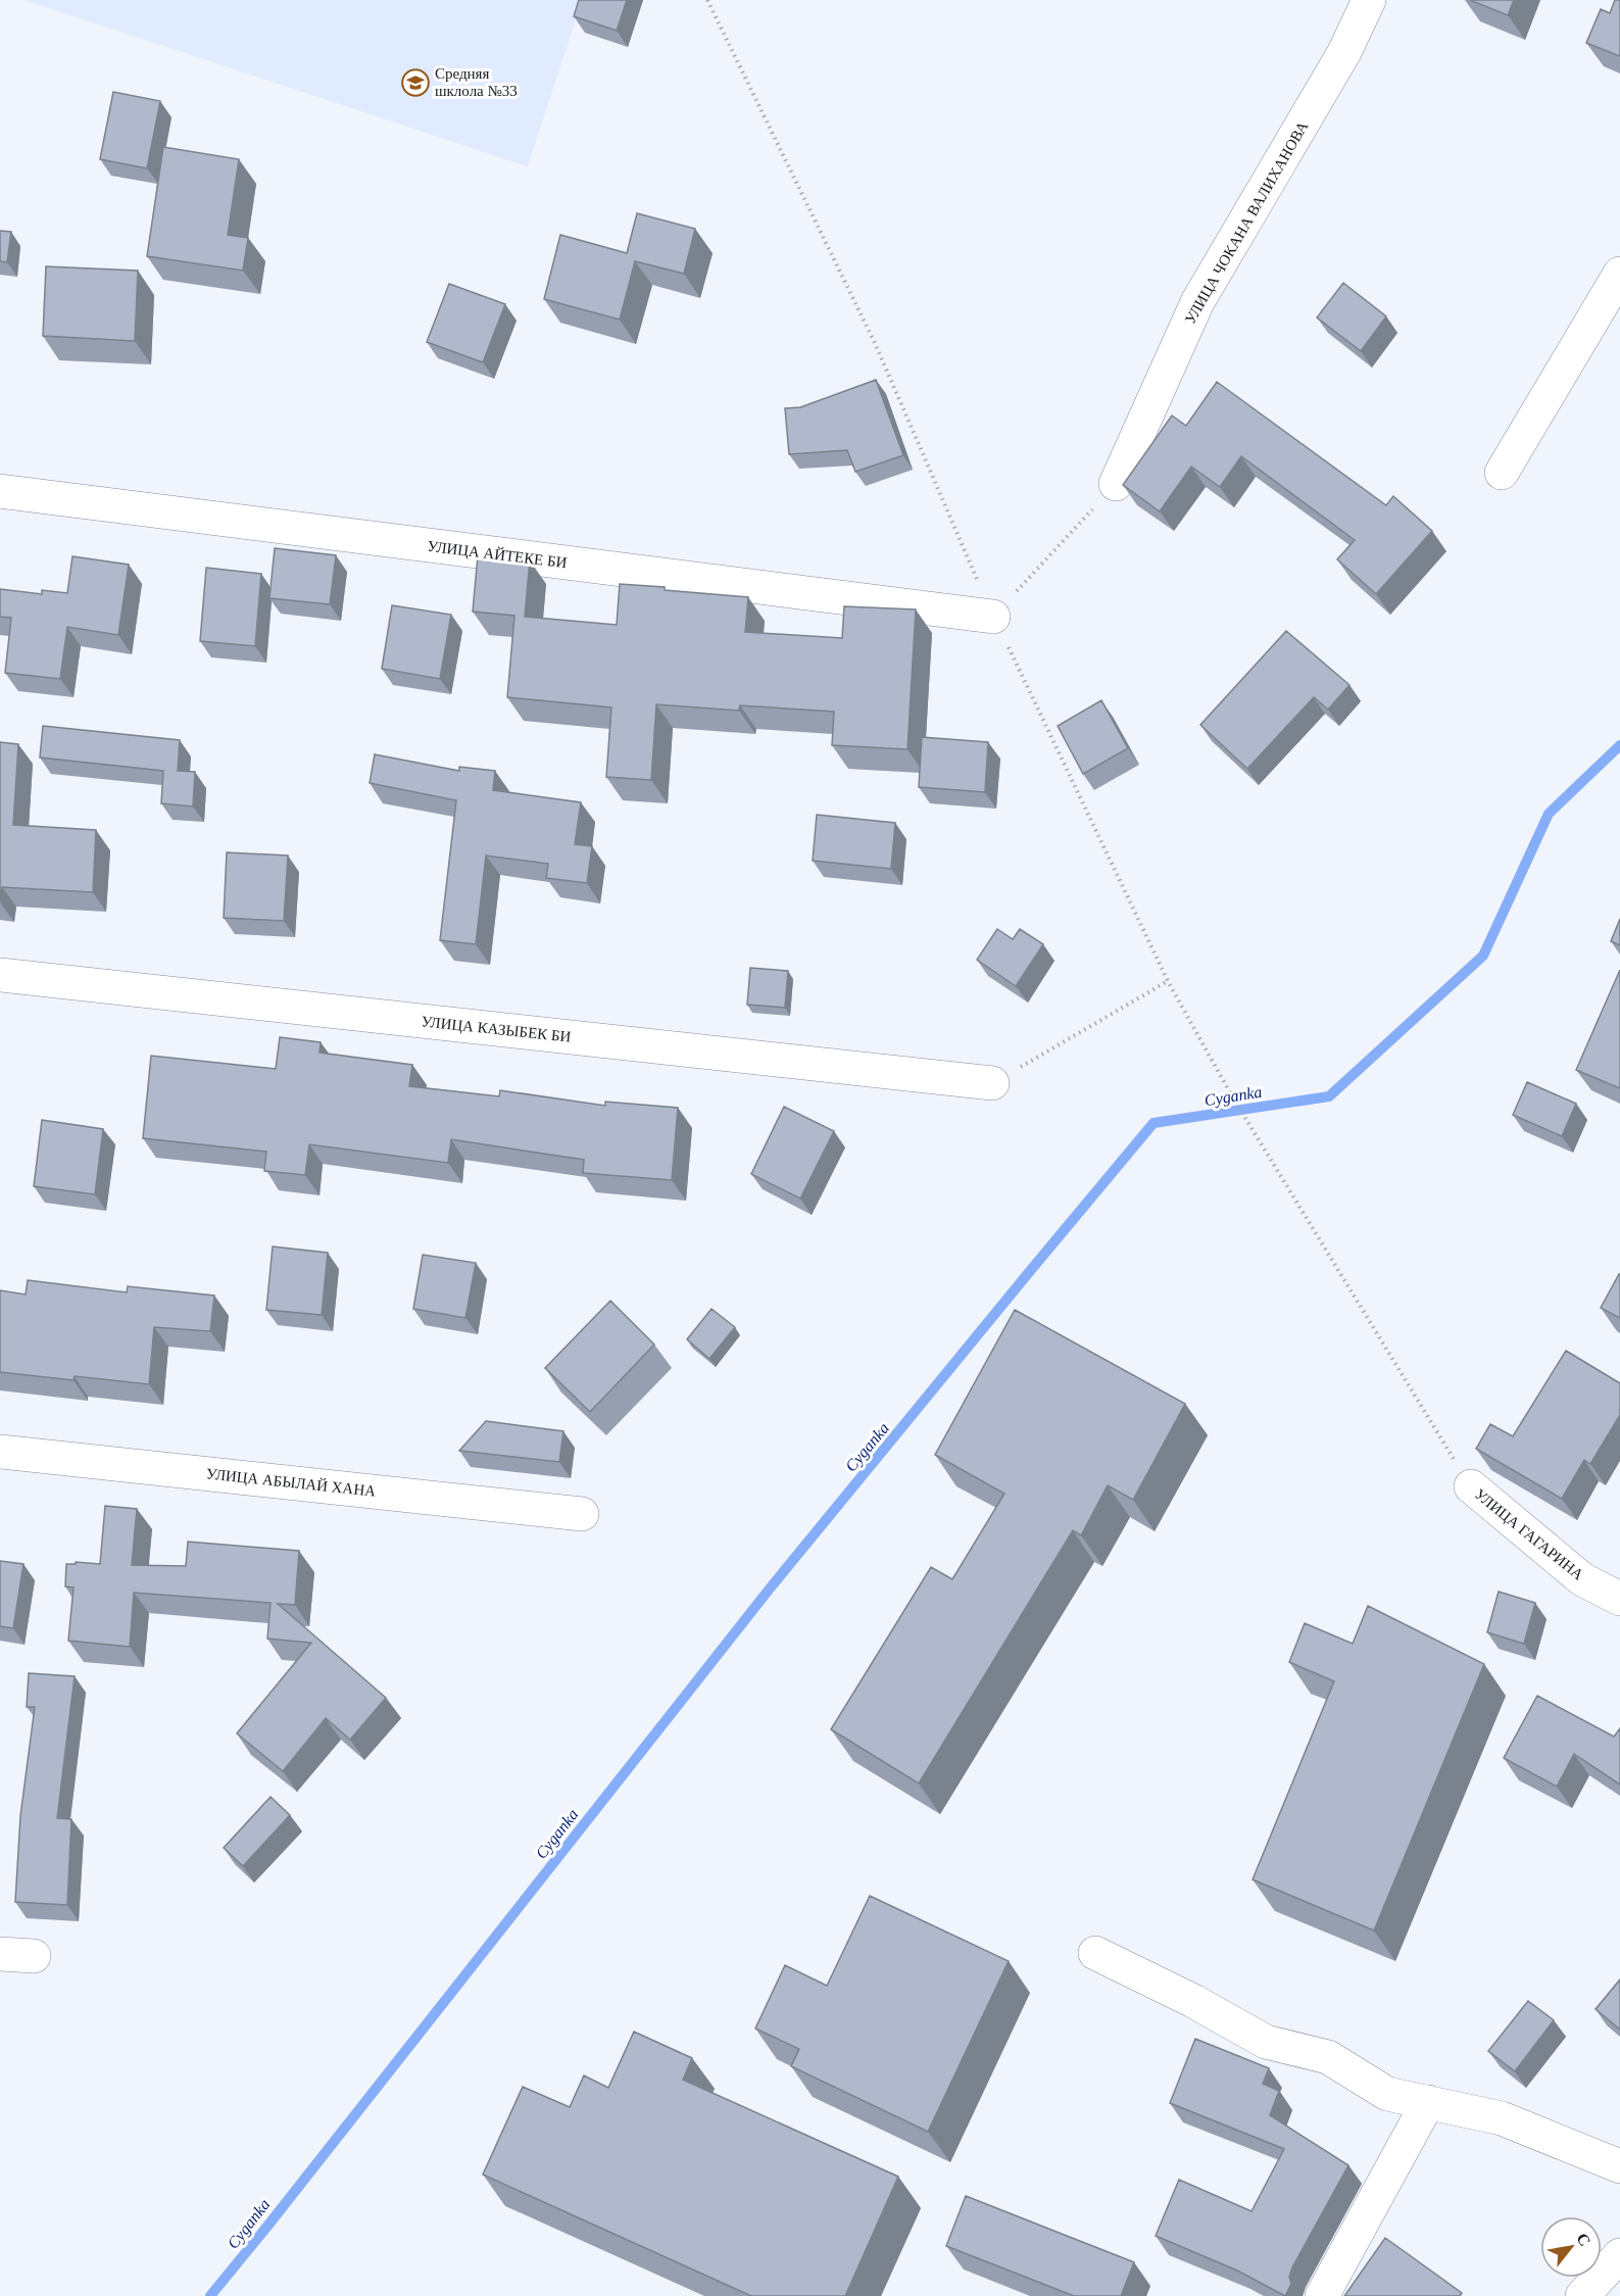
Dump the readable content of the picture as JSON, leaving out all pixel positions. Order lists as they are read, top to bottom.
{
  "streets": {
    "street": [
      "УЛИЦА ЧОКАНА ВАЛИХАНОВА",
      "УЛИЦА АЙТЕКЕ БИ",
      "УЛИЦА КАЗЫБЕК БИ",
      "УЛИЦА АБЫЛАЙ ХАНА",
      "УЛИЦА ГАГАРИНА"
    ]
  },
  "water": ["Cyganka"],
  "places": {
    "school or university": ["Средняя шклола №33"]
  },
  "north": "top right"
}
